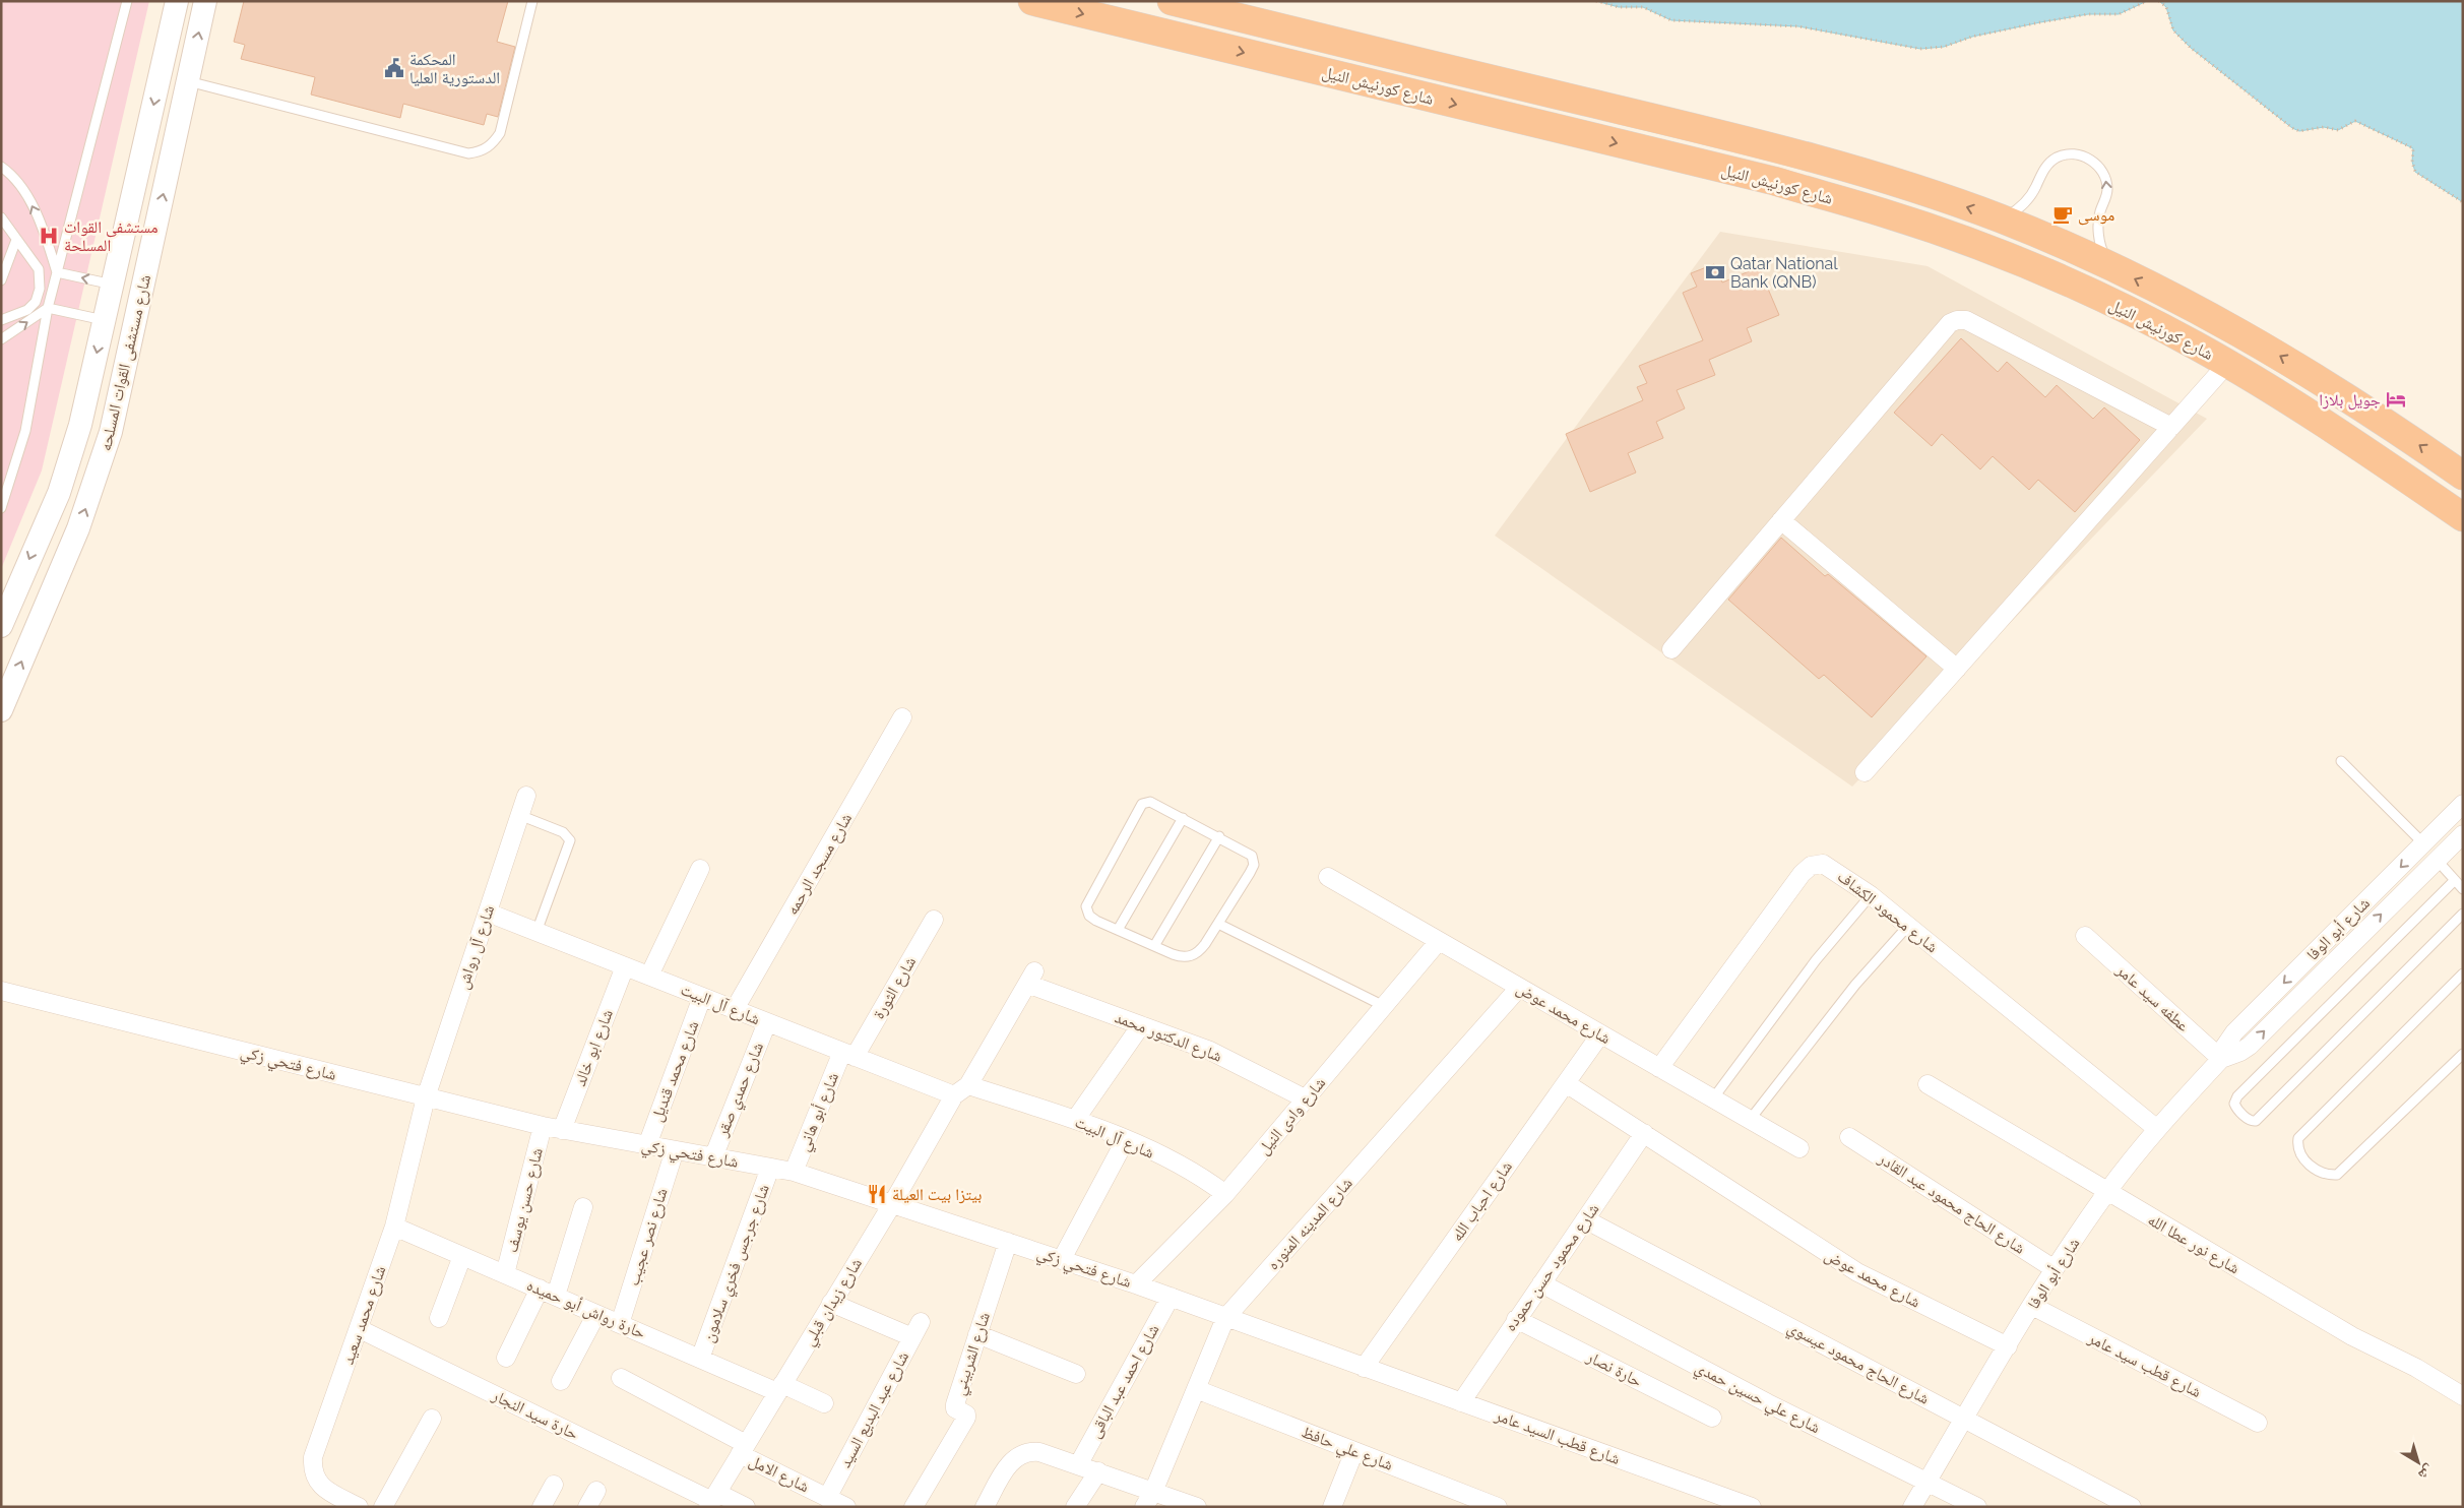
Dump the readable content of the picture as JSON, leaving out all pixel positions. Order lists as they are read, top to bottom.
{
  "streets": {
    "highway": ["شارع كورنيش النيل"],
    "street": [
      "شارع مستشفى القوات المسلحه",
      "شارع مسجد الرحمه",
      "شارع محمود الكشاف",
      "شارع أبو الوفا",
      "شارع آل رواش",
      "شارع الثورة",
      "عطفه سيد عامر",
      "شارع آل البيت",
      "شارع محمد عوض",
      "شارع الدكتور محمد",
      "شارع ابو خالد",
      "شارع فتحي زكي",
      "شارع محمد قنديل",
      "شارع حمدي صقر",
      "شارع أبو هاني",
      "شارع وادى النيل",
      "شارع حسن يوسف",
      "شارع احباب الله",
      "شارع الحاج محمود عبد القادر",
      "شارع المدينه المنوره",
      "شارع نصر عجيب",
      "شارع نور عطا الله",
      "شارع جرجس فخري سلامون",
      "شارع محمود حسن حموده",
      "شارع زيدان قبلي",
      "حارة رواش أبو حميده",
      "شارع محمد سعيد",
      "شارع الشربيني",
      "شارع الحاج محمود عيسوي",
      "شارع قطب سيد عامر",
      "حارة نصار",
      "شارع احمد عبد الباقى",
      "شارع علي حسين حمدي",
      "شارع عبد البديع السيد",
      "حارة سيد النجار",
      "شارع قطب السيد عامر",
      "شارع علي حافظ",
      "شارع الامل"
    ]
  },
  "crossings": [
    ["شارع مسجد الرحمه", "شارع آل البيت"],
    ["شارع محمود الكشاف", "شارع أبو الوفا"],
    ["شارع محمود الكشاف", "شارع محمد عوض"],
    ["شارع أبو الوفا", "عطفه سيد عامر"],
    ["شارع أبو الوفا", "شارع محمد عوض"],
    ["شارع أبو الوفا", "شارع الحاج محمود عبد القادر"],
    ["شارع أبو الوفا", "شارع نور عطا الله"],
    ["شارع أبو الوفا", "شارع الحاج محمود عيسوي"],
    ["شارع أبو الوفا", "شارع قطب سيد عامر"],
    ["شارع أبو الوفا", "شارع علي حسين حمدي"],
    ["شارع آل رواش", "شارع آل البيت"],
    ["شارع آل رواش", "شارع فتحي زكي"],
    ["شارع آل رواش", "شارع محمد سعيد"],
    ["شارع الثورة", "شارع آل البيت"],
    ["شارع الثورة", "شارع أبو هاني"],
    ["شارع آل البيت", "شارع ابو خالد"],
    ["شارع آل البيت", "شارع محمد قنديل"],
    ["شارع آل البيت", "شارع حمدي صقر"],
    ["شارع آل البيت", "شارع أبو هاني"],
    ["شارع آل البيت", "شارع وادى النيل"],
    ["شارع آل البيت", "شارع زيدان قبلي"],
    ["شارع محمد عوض", "شارع وادى النيل"],
    ["شارع محمد عوض", "شارع احباب الله"],
    ["شارع محمد عوض", "شارع المدينه المنوره"],
    ["شارع محمد عوض", "شارع محمود حسن حموده"],
    ["شارع الدكتور محمد", "شارع وادى النيل"],
    ["شارع الدكتور محمد", "شارع زيدان قبلي"],
    ["شارع ابو خالد", "شارع فتحي زكي"],
    ["شارع فتحي زكي", "شارع محمد قنديل"],
    ["شارع فتحي زكي", "شارع حمدي صقر"],
    ["شارع فتحي زكي", "شارع أبو هاني"],
    ["شارع فتحي زكي", "شارع وادى النيل"],
    ["شارع فتحي زكي", "شارع حسن يوسف"],
    ["شارع فتحي زكي", "شارع احباب الله"],
    ["شارع فتحي زكي", "شارع المدينه المنوره"],
    ["شارع فتحي زكي", "شارع نصر عجيب"],
    ["شارع فتحي زكي", "شارع جرجس فخري سلامون"],
    ["شارع فتحي زكي", "شارع زيدان قبلي"],
    ["شارع فتحي زكي", "شارع محمد سعيد"],
    ["شارع فتحي زكي", "شارع الشربيني"],
    ["شارع فتحي زكي", "شارع احمد عبد الباقى"],
    ["شارع فتحي زكي", "شارع قطب السيد عامر"],
    ["شارع حسن يوسف", "حارة رواش أبو حميده"],
    ["شارع احباب الله", "شارع قطب السيد عامر"],
    ["شارع المدينه المنوره", "شارع علي حافظ"],
    ["شارع نصر عجيب", "حارة رواش أبو حميده"],
    ["شارع جرجس فخري سلامون", "حارة رواش أبو حميده"],
    ["شارع محمود حسن حموده", "شارع الحاج محمود عيسوي"],
    ["شارع محمود حسن حموده", "حارة نصار"],
    ["شارع محمود حسن حموده", "شارع علي حسين حمدي"],
    ["شارع محمود حسن حموده", "شارع قطب السيد عامر"],
    ["شارع زيدان قبلي", "حارة رواش أبو حميده"],
    ["شارع زيدان قبلي", "شارع عبد البديع السيد"],
    ["شارع زيدان قبلي", "حارة سيد النجار"],
    ["شارع زيدان قبلي", "شارع الامل"],
    ["حارة رواش أبو حميده", "شارع محمد سعيد"],
    ["شارع محمد سعيد", "حارة سيد النجار"],
    ["شارع عبد البديع السيد", "شارع الامل"]
  ],
  "places": {
    "public building": ["المحكمة الدستورية العليا"],
    "cafe": ["موسى"],
    "hospital": ["مستشفى القوات المسلحة"],
    "bank": ["Qatar National Bank (QNB)"],
    "hotel": ["جويل بلازا"],
    "restaurant": ["بيتزا بيت العيلة"]
  },
  "north": "bottom right"
}
